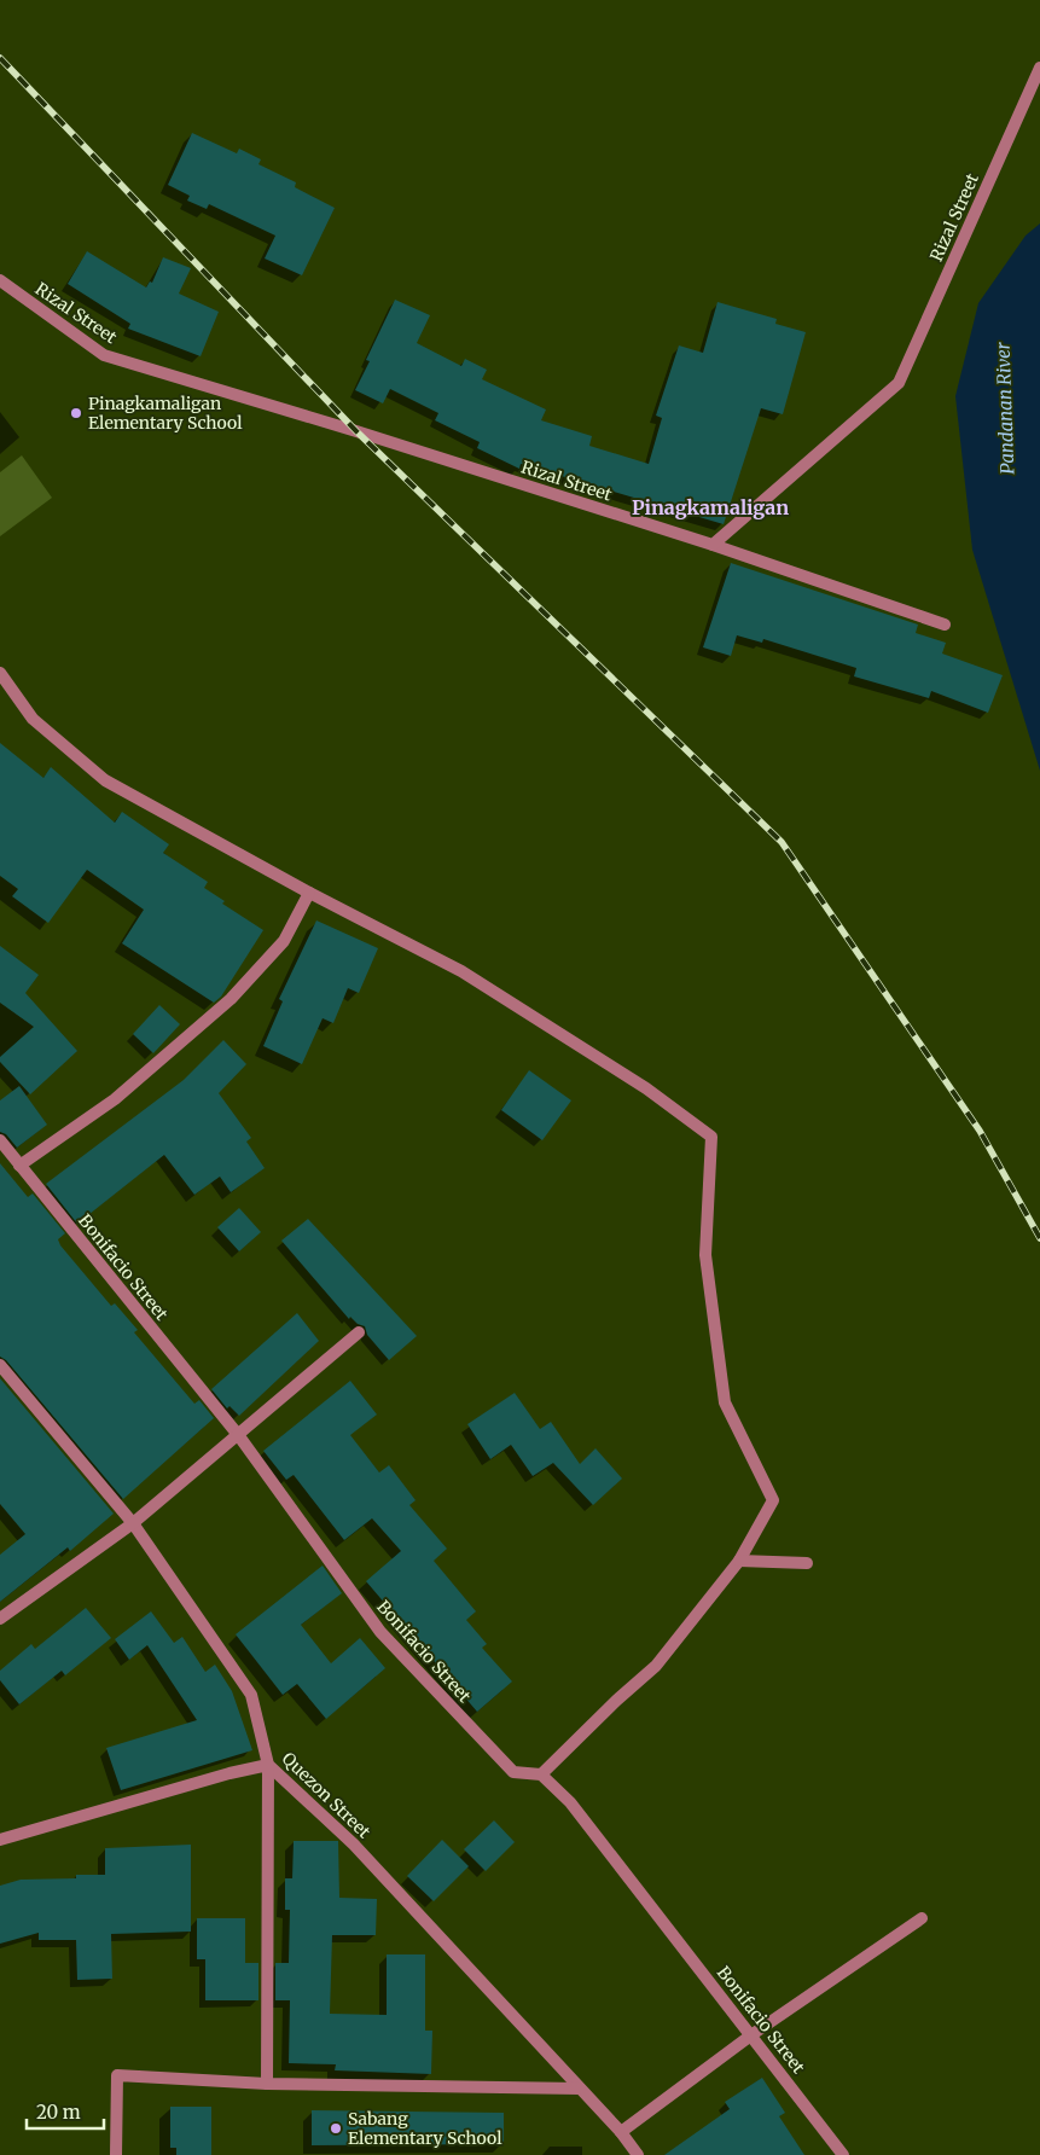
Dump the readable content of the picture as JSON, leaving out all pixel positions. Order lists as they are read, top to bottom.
{
  "streets": {
    "street": ["Rizal Street", "Bonifacio Street", "Quezon Street"]
  },
  "districts": ["Pinagkamaligan"],
  "water": ["Pandanan River"],
  "places": ["Pinagkamaligan Elementary School", "Sabang Elementary School"],
  "scale_bar": "20 m"
}
